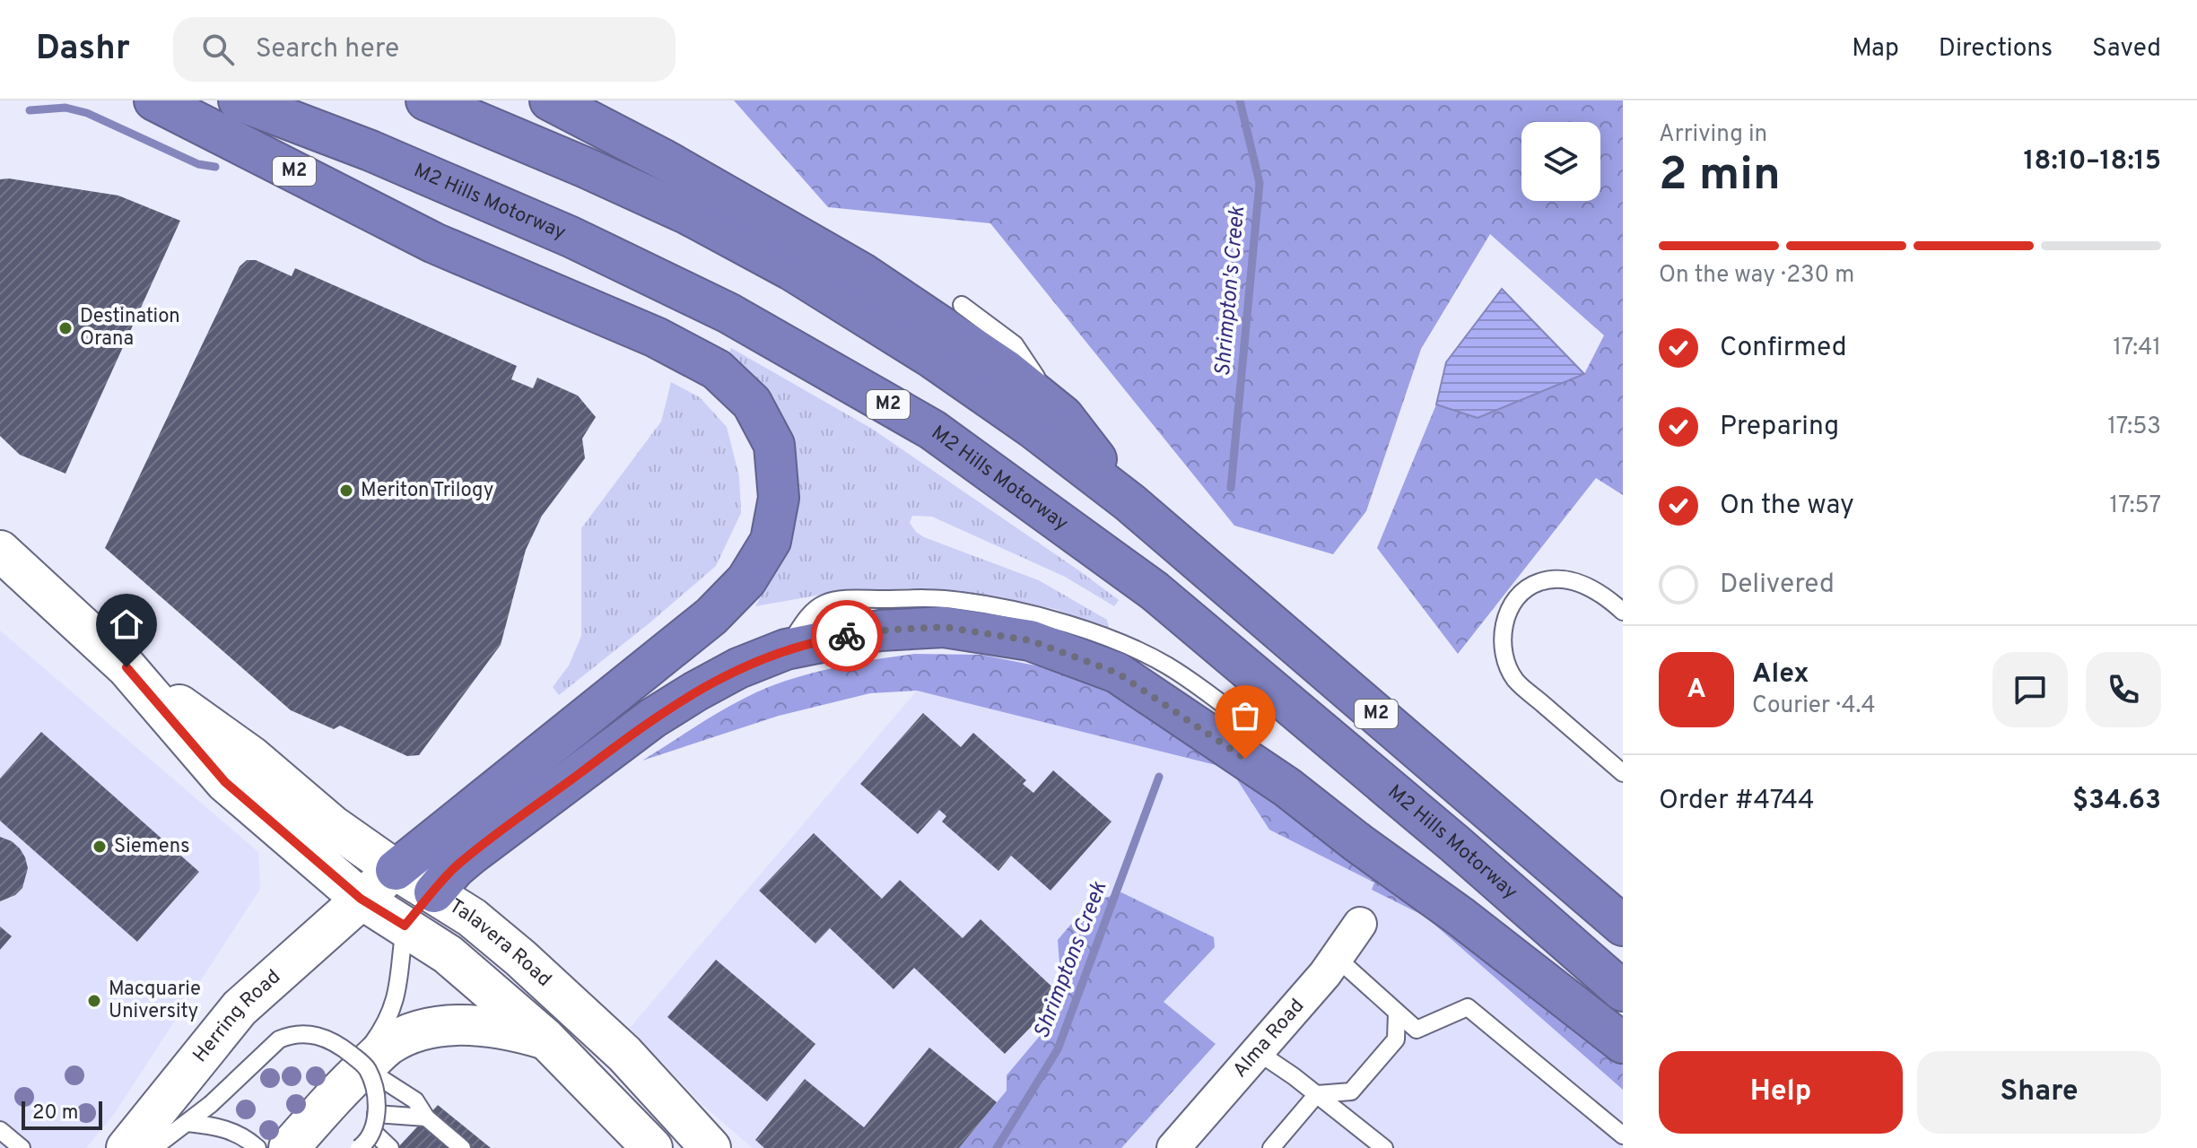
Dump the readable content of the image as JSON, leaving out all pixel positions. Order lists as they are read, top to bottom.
{
  "streets": {
    "highway": ["M2", "M2 Hills Motorway"],
    "main road": ["Talavera Road", "Herring Road"],
    "street": ["Alma Road"]
  },
  "crossings": [
    ["M2", "Talavera Road"],
    ["M2", "Herring Road"],
    ["Talavera Road", "Herring Road"]
  ],
  "water": ["Shrimpton's Creek", "Shrimptons Creek"],
  "places": [
    "Destination Orana",
    "Meriton Trilogy",
    "Siemens",
    "Macquarie University"
  ],
  "scale_bar": "20 m",
  "page": {
    "header": "Dashr",
    "search": "Search here",
    "nav": ["Map", "Directions", "Saved"],
    "heading": ["2 min", "Arriving in", "18:10–18:15"],
    "panel": [
      "Alex",
      "Courier · 4.4",
      "Order #4744",
      "$34.63"
    ],
    "bar": "On the way · 230 m",
    "list": [
      ["Confirmed", "17:41"],
      ["Preparing", "17:53"],
      ["On the way", "17:57"],
      "Delivered"
    ],
    "round": "A",
    "buttons": ["Help", "Share"],
    "scale": "20 m"
  }
}
